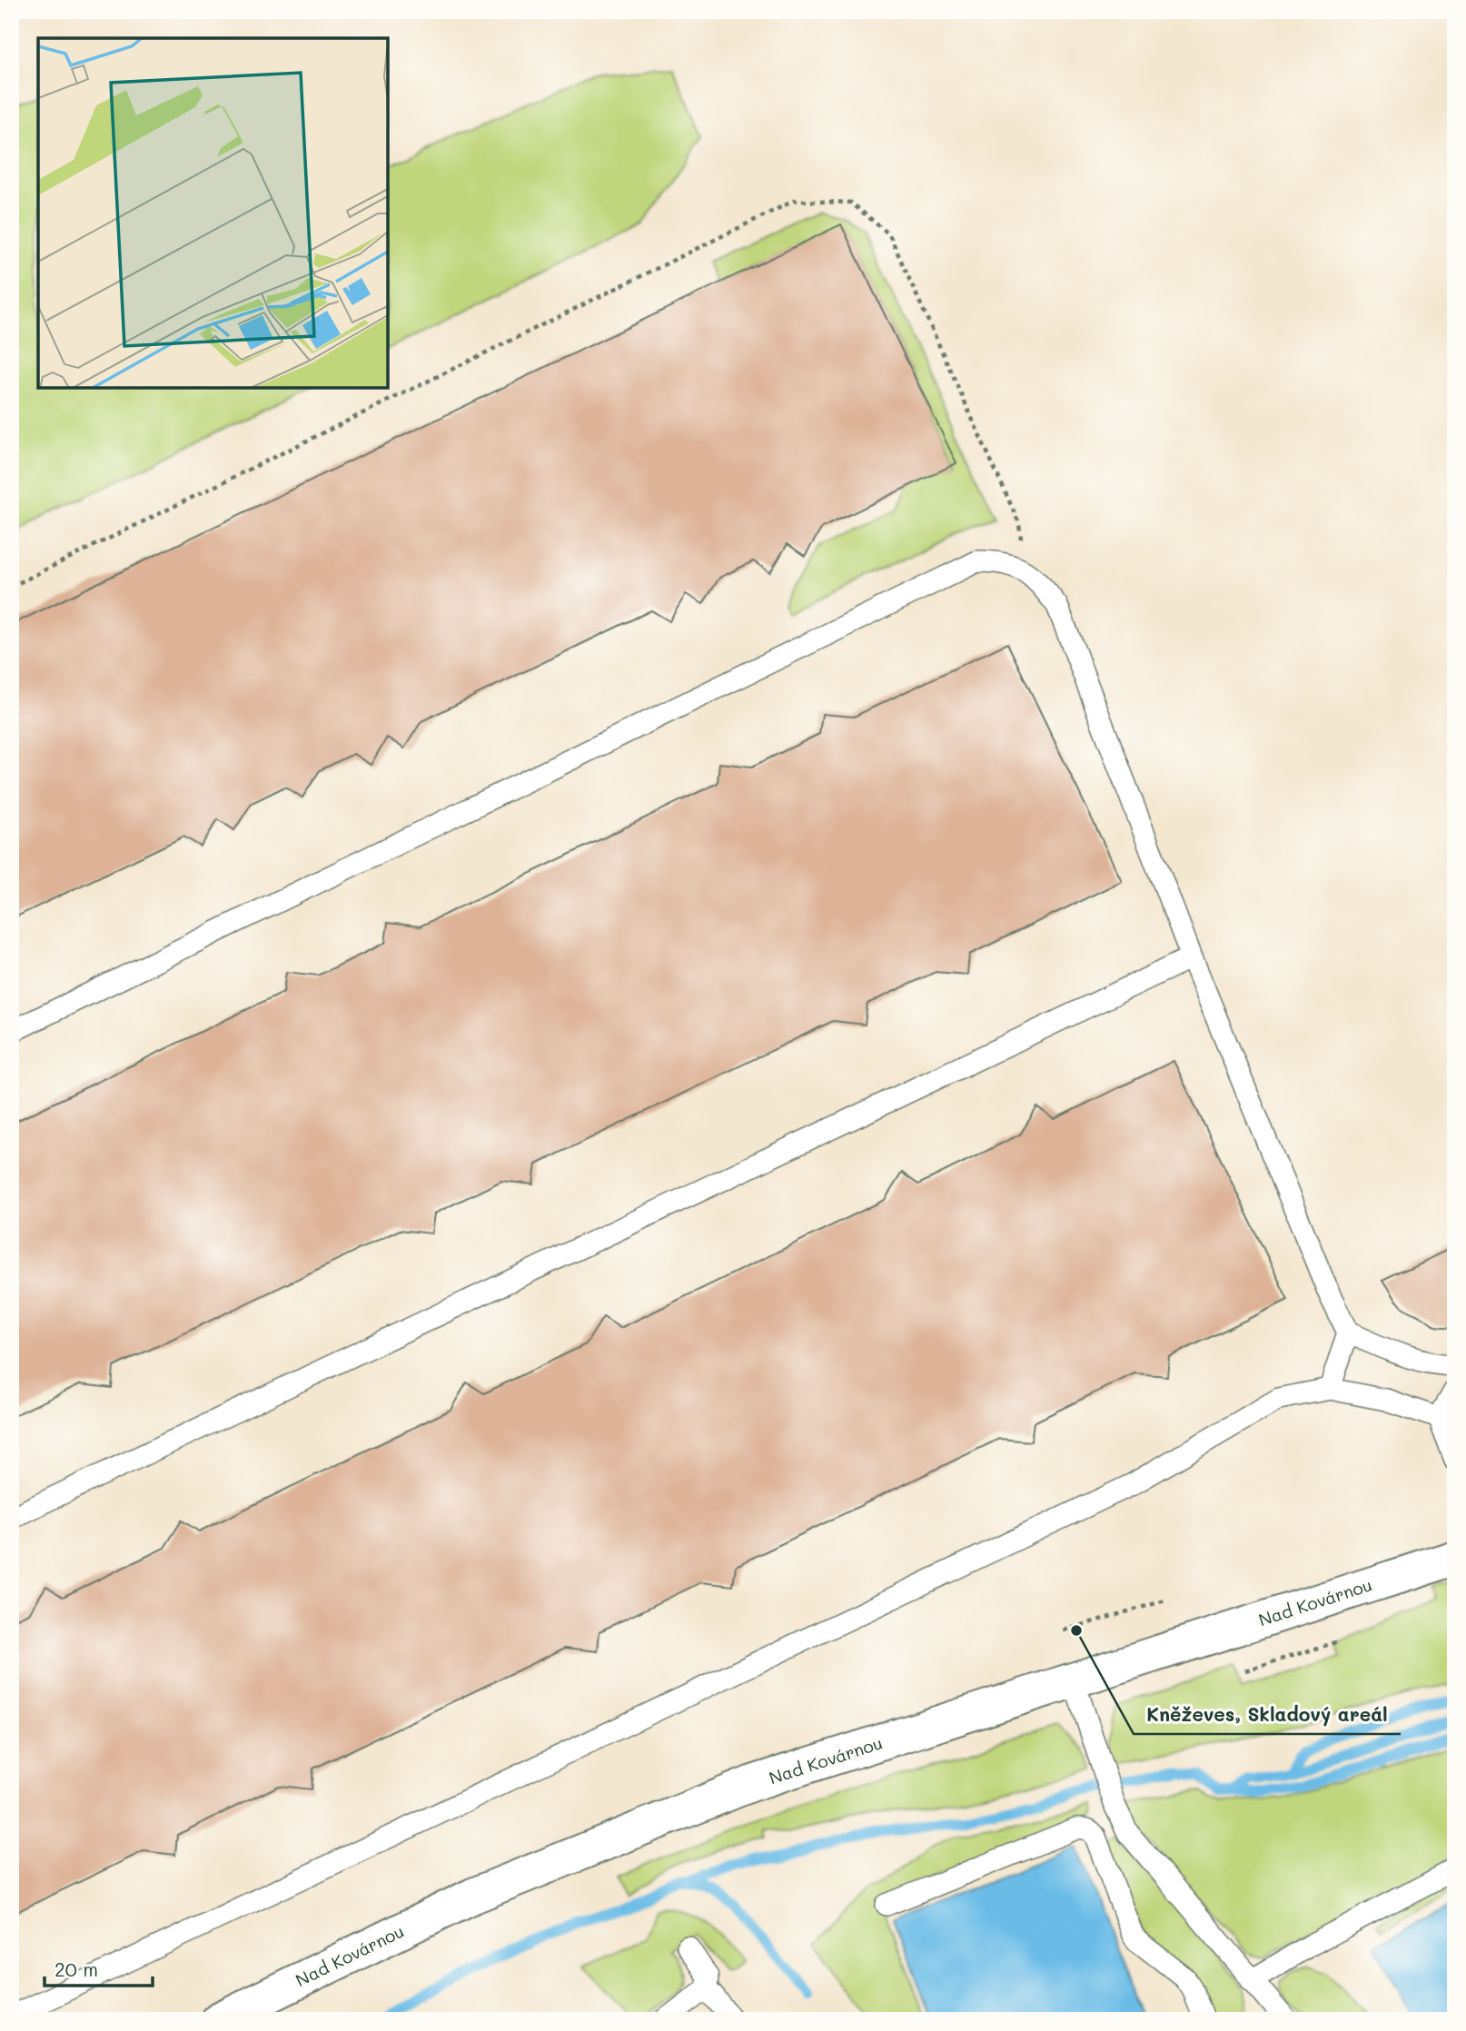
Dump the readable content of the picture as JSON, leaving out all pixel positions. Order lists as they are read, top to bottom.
{
  "streets": {
    "street": ["Nad Kovárnou"]
  },
  "places": ["Kněževes, Skladový areál"],
  "scale_bar": "20 m"
}
